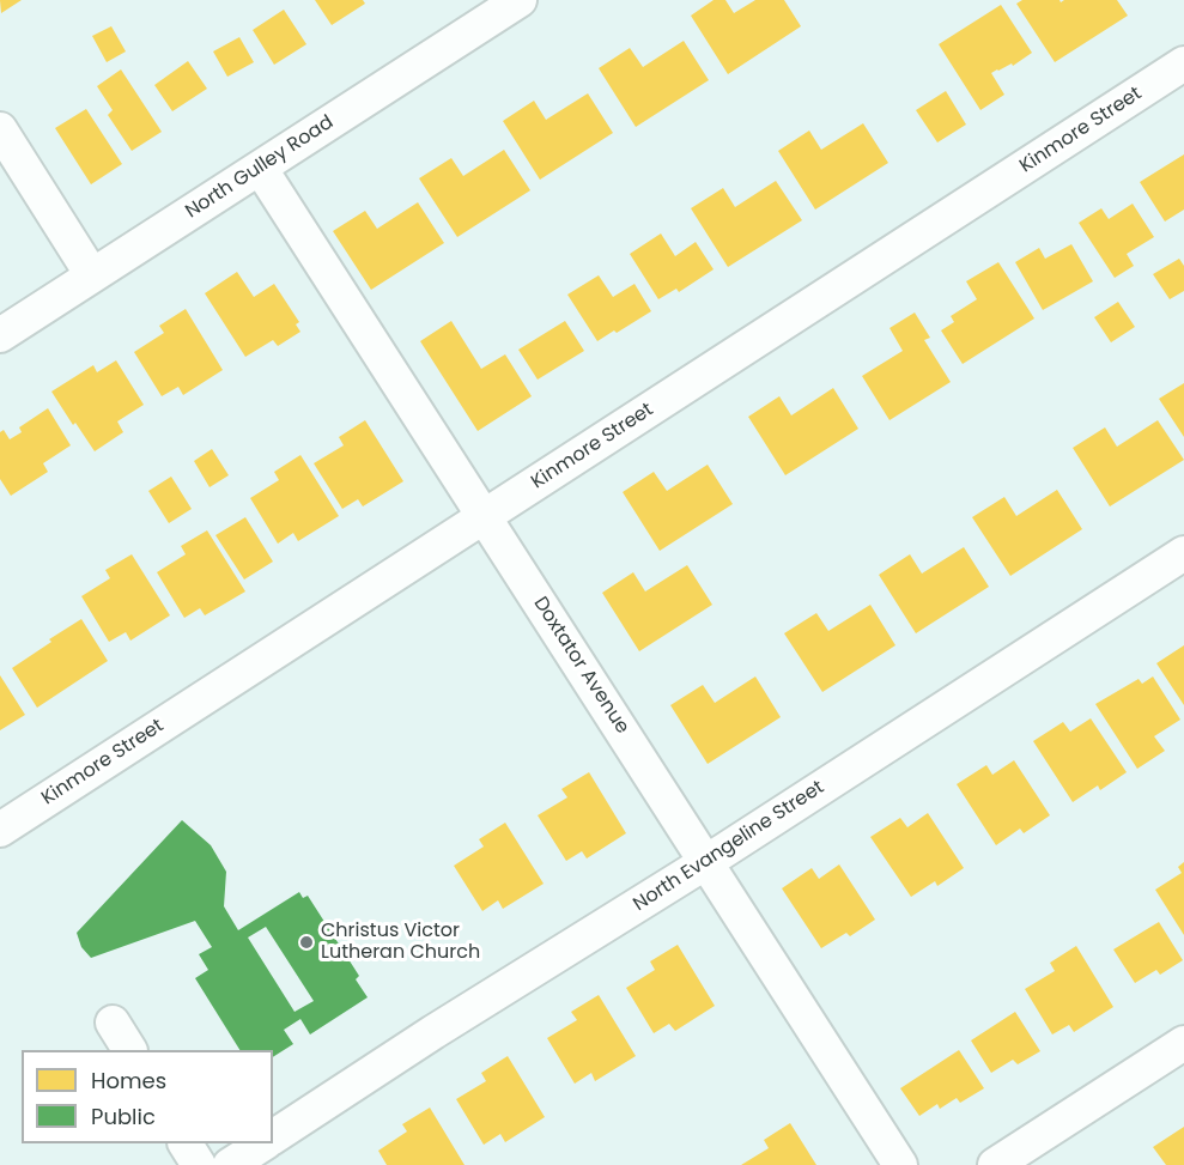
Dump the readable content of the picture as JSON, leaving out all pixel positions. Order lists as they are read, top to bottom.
{
  "streets": {
    "street": [
      "Kinmore Street",
      "North Gulley Road",
      "Doxtator Avenue",
      "North Evangeline Street"
    ]
  },
  "crossings": [
    ["Kinmore Street", "Doxtator Avenue"],
    ["North Gulley Road", "Doxtator Avenue"],
    ["Doxtator Avenue", "North Evangeline Street"]
  ],
  "places": ["Christus Victor Lutheran Church"],
  "legend": ["Homes", "Public"]
}
